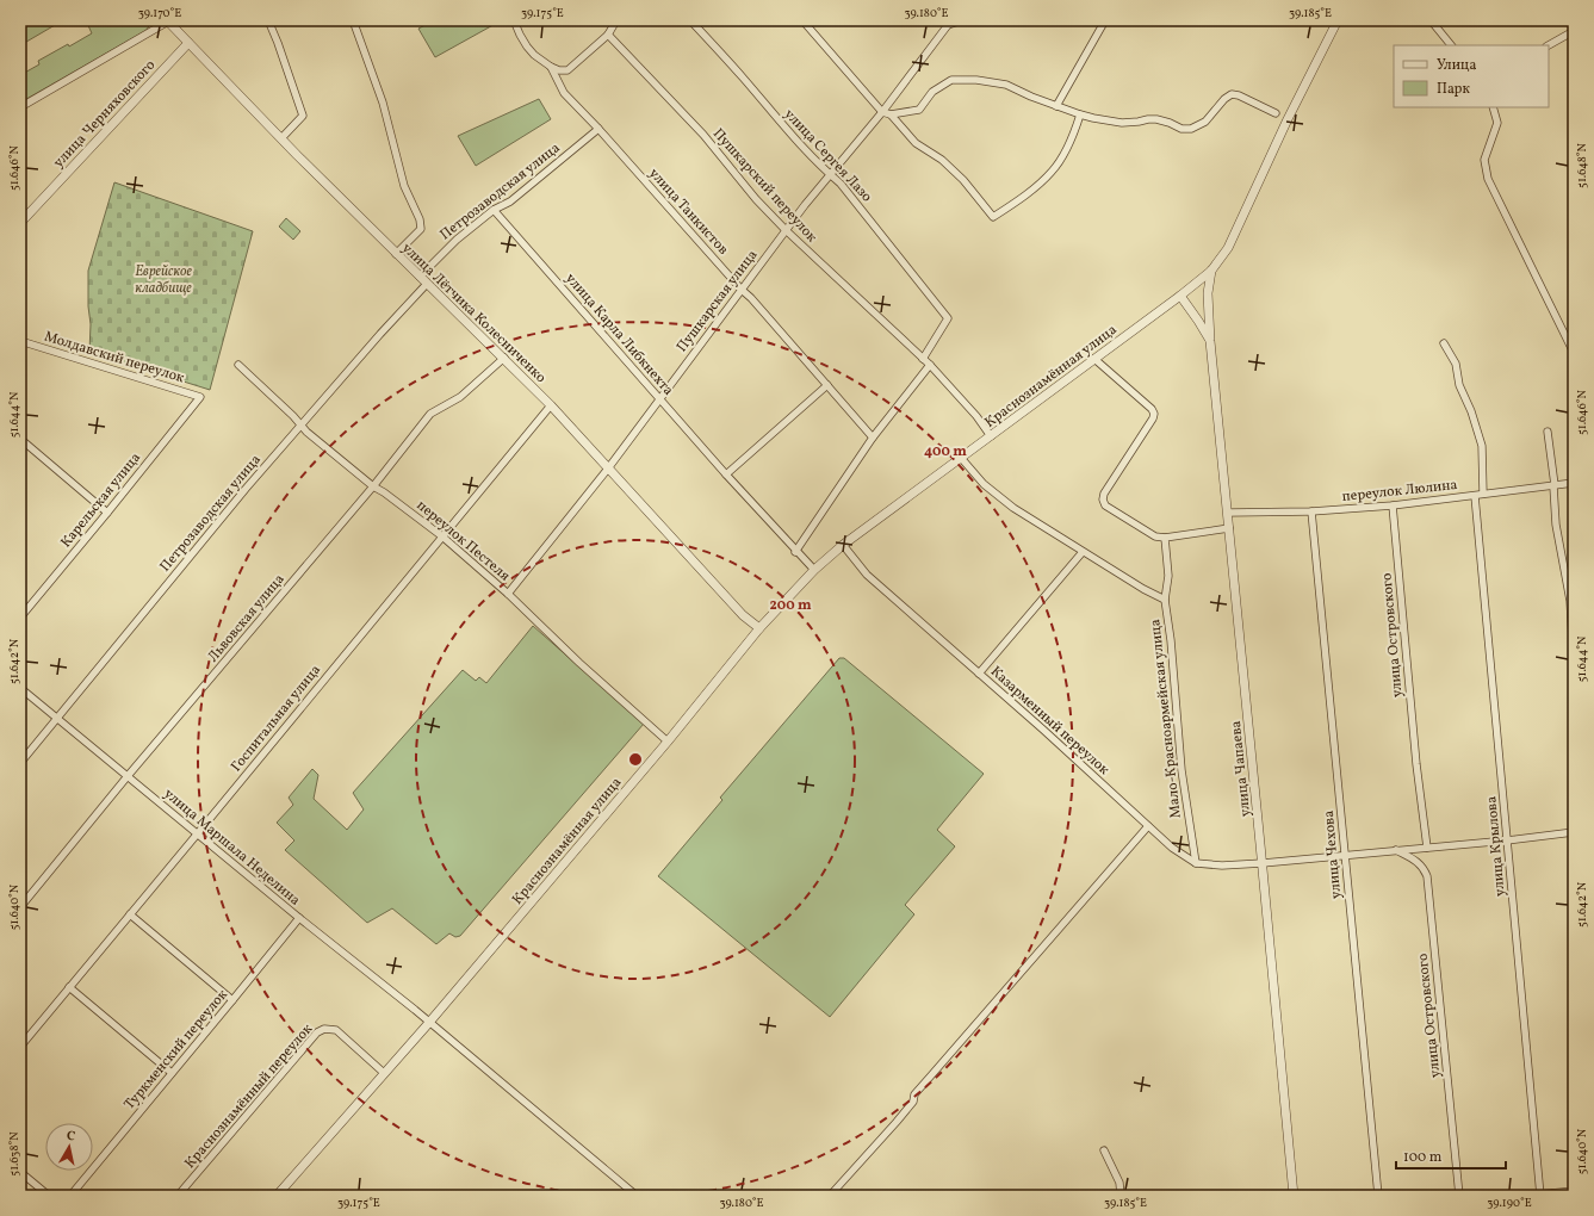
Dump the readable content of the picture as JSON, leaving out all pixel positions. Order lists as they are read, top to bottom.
{
  "streets": {
    "street": [
      "улица Черняховского",
      "улица Сергея Лазо",
      "Пушкарский переулок",
      "Петрозаводская улица",
      "улица Танкистов",
      "Пушкарская улица",
      "улица Лётчика Колесниченко",
      "улица Карла Либкнехта",
      "Молдавский переулок",
      "Краснознамённая улица",
      "переулок Люлина",
      "Карельская улица",
      "переулок Пестеля",
      "Львовская улица",
      "улица Островского",
      "Госпитальная улица",
      "Мало-Красноармейская улица",
      "Казарменный переулок",
      "улица Чапаева",
      "улица Маршала Неделина",
      "улица Крылова",
      "улица Чехова",
      "Туркменский переулок",
      "Краснознамённый переулок"
    ]
  },
  "crossings": [
    ["улица Черняховского", "улица Лётчика Колесниченко"],
    ["улица Сергея Лазо", "Пушкарский переулок"],
    ["улица Сергея Лазо", "Пушкарская улица"],
    ["Пушкарский переулок", "Пушкарская улица"],
    ["Пушкарский переулок", "Краснознамённая улица"],
    ["Петрозаводская улица", "улица Танкистов"],
    ["Петрозаводская улица", "улица Лётчика Колесниченко"],
    ["Петрозаводская улица", "улица Карла Либкнехта"],
    ["Петрозаводская улица", "переулок Пестеля"],
    ["Петрозаводская улица", "улица Маршала Неделина"],
    ["улица Танкистов", "Пушкарская улица"],
    ["Пушкарская улица", "улица Лётчика Колесниченко"],
    ["Пушкарская улица", "улица Карла Либкнехта"],
    ["Пушкарская улица", "переулок Пестеля"],
    ["улица Лётчика Колесниченко", "Краснознамённая улица"],
    ["улица Лётчика Колесниченко", "Львовская улица"],
    ["улица Лётчика Колесниченко", "Госпитальная улица"],
    ["улица Карла Либкнехта", "Краснознамённая улица"],
    ["Молдавский переулок", "Карельская улица"],
    ["Краснознамённая улица", "переулок Пестеля"],
    ["Краснознамённая улица", "Мало-Красноармейская улица"],
    ["Краснознамённая улица", "Казарменный переулок"],
    ["Краснознамённая улица", "улица Чапаева"],
    ["Краснознамённая улица", "улица Маршала Неделина"],
    ["Краснознамённая улица", "Краснознамённый переулок"],
    ["переулок Люлина", "улица Островского"],
    ["переулок Люлина", "улица Чапаева"],
    ["переулок Люлина", "улица Крылова"],
    ["переулок Люлина", "улица Чехова"],
    ["переулок Пестеля", "Львовская улица"],
    ["переулок Пестеля", "Госпитальная улица"],
    ["Львовская улица", "улица Маршала Неделина"],
    ["улица Островского", "Казарменный переулок"],
    ["Госпитальная улица", "улица Маршала Неделина"],
    ["Мало-Красноармейская улица", "Казарменный переулок"],
    ["Казарменный переулок", "улица Чапаева"],
    ["Казарменный переулок", "улица Крылова"],
    ["Казарменный переулок", "улица Чехова"],
    ["улица Маршала Неделина", "Туркменский переулок"]
  ],
  "parks": ["Еврейское кладбище"],
  "legend": ["Улица", "Парк"],
  "scale_bar": "100 m",
  "north": "top",
  "coordinates": [
    "39.170°E",
    "39.175°E",
    "39.180°E",
    "39.185°E",
    "51.648°N",
    "51.646°N",
    "51.644°N",
    "51.642°N",
    "51.640°N",
    "51.638°N",
    "39.190°E"
  ],
  "rings": ["400 m", "200 m"]
}
